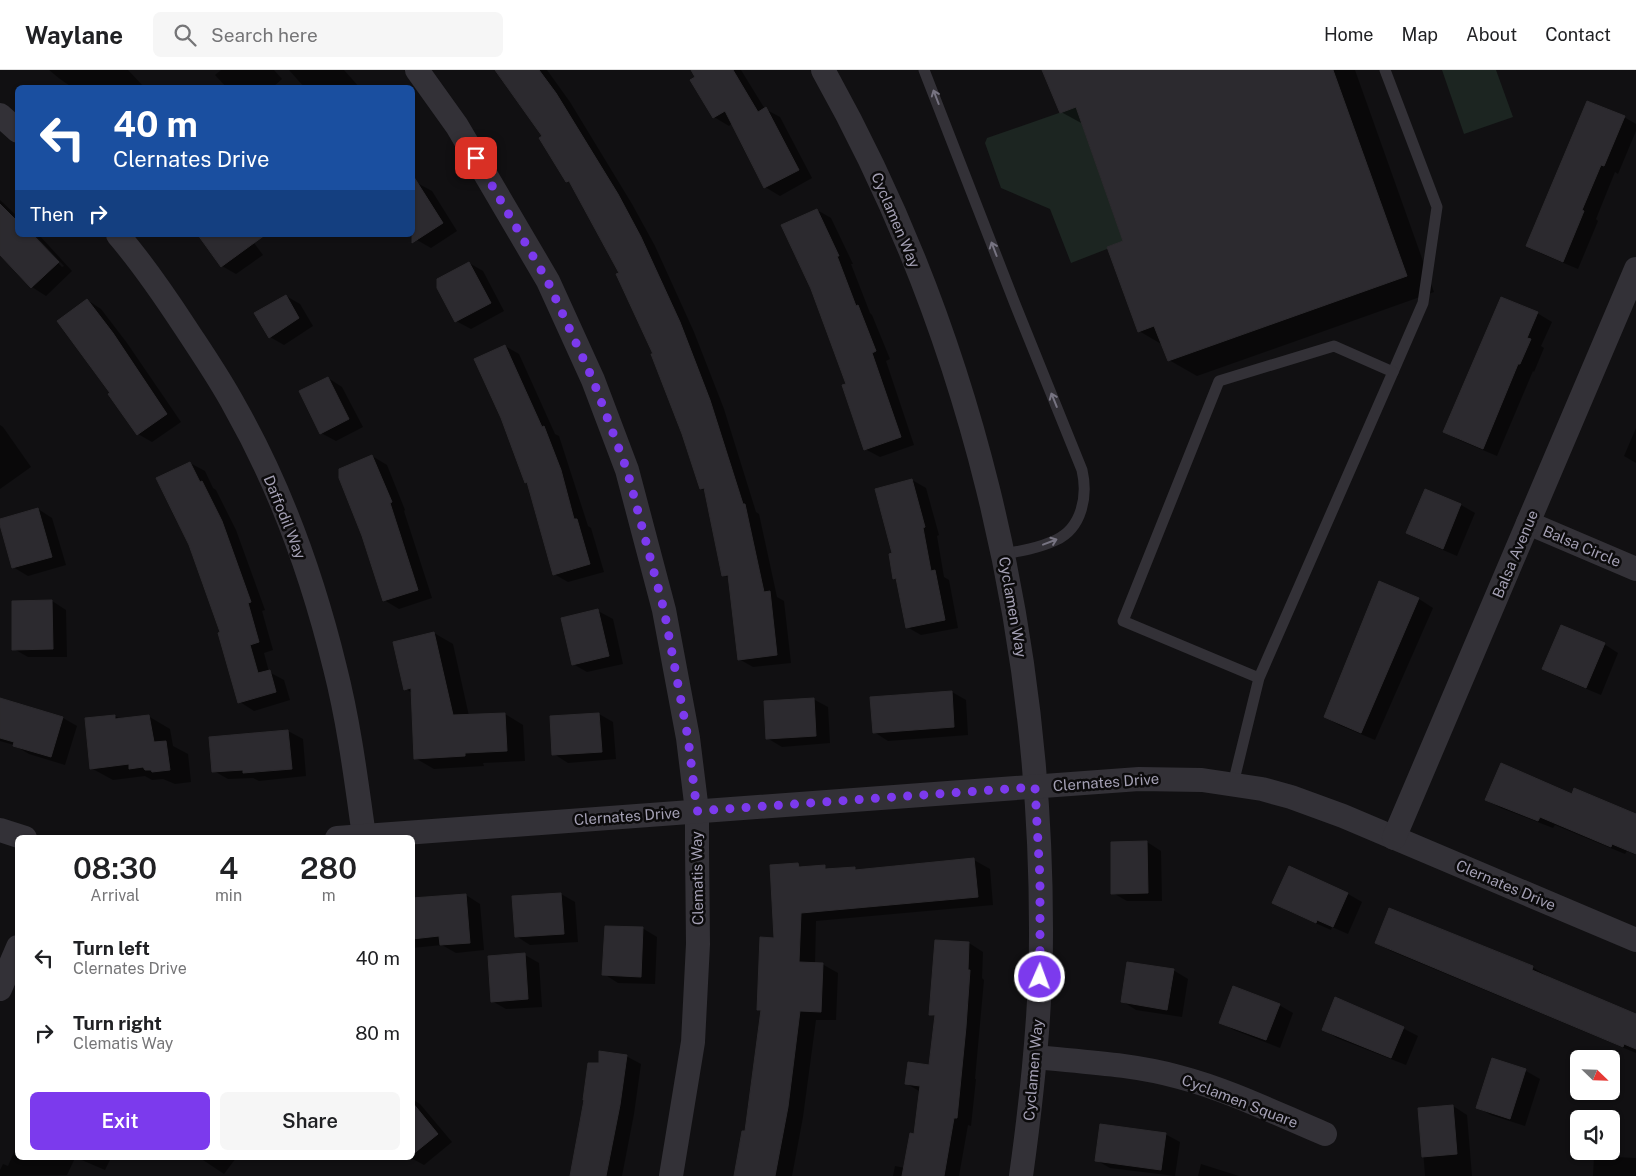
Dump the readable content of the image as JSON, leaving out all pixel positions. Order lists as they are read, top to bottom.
{
  "streets": {
    "street": [
      "Cyclamen Way",
      "Daffodil Way",
      "Balsa Circle",
      "Balsa Avenue",
      "Clernates Drive",
      "Clematis Way",
      "Cyclamen Square"
    ]
  },
  "crossings": [
    ["Cyclamen Way", "Clernates Drive"],
    ["Cyclamen Way", "Cyclamen Square"],
    ["Balsa Circle", "Balsa Avenue"],
    ["Balsa Avenue", "Clernates Drive"],
    ["Clernates Drive", "Clematis Way"]
  ],
  "north": "bottom right",
  "page": {
    "header": "Waylane",
    "search": "Search here",
    "nav": [
      "Home",
      "Map",
      "About",
      "Contact"
    ],
    "turn": ["40 m", "Clernates Drive"],
    "then": "Then",
    "eta": [
      "08:30",
      "Arrival",
      "4",
      "min",
      "280",
      "m"
    ],
    "list": [
      {
        "name": "Turn left",
        "note": "Clernates Drive",
        "value": "40 m"
      },
      {
        "name": "Turn right",
        "note": "Clematis Way",
        "value": "80 m"
      }
    ],
    "buttons": ["Exit", "Share"]
  }
}
